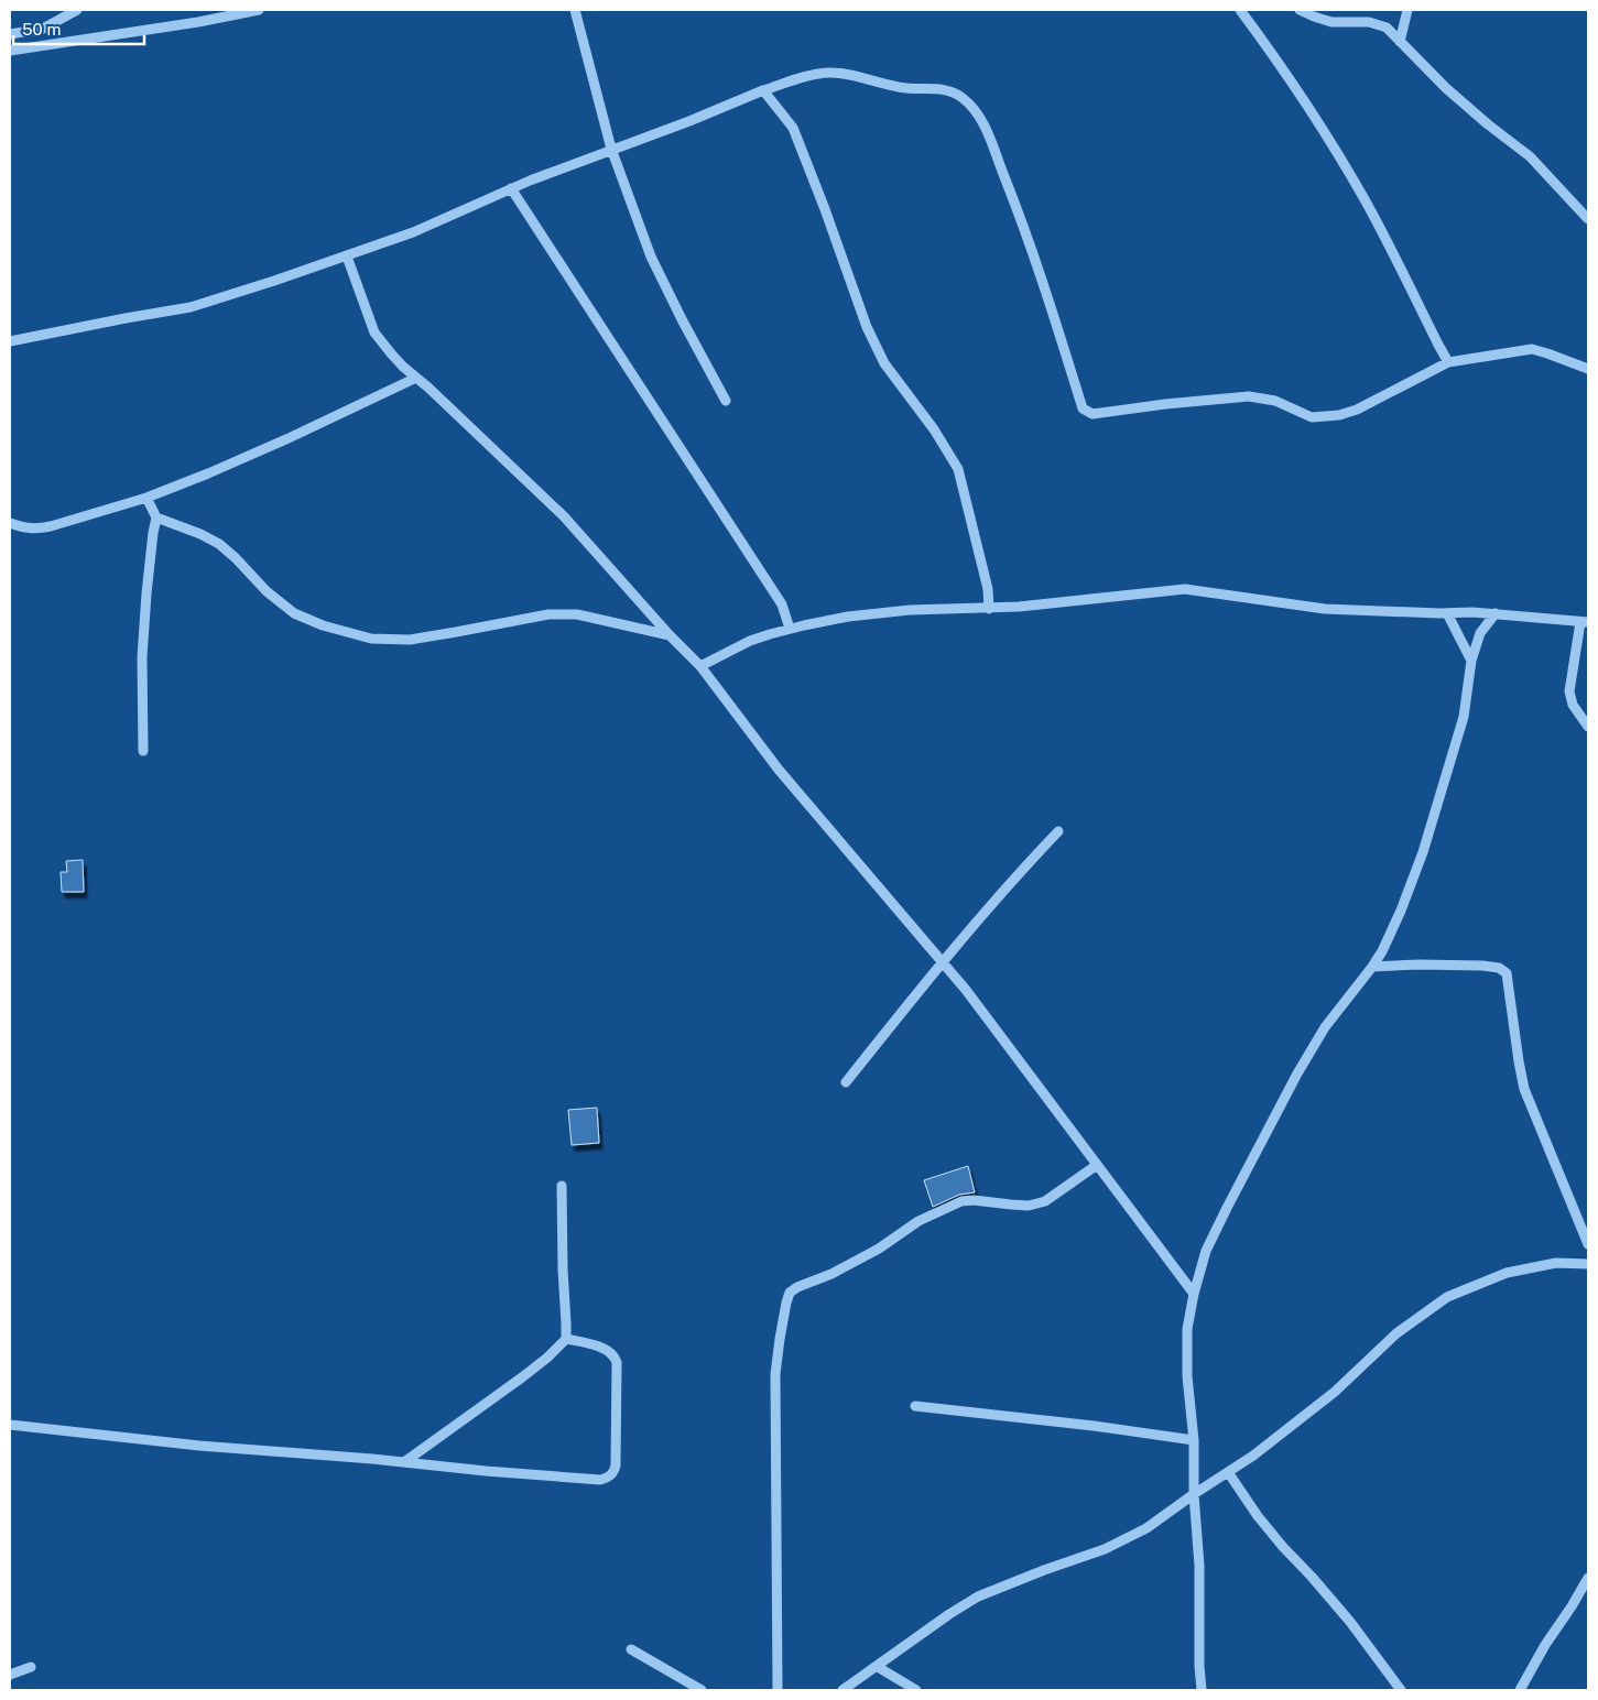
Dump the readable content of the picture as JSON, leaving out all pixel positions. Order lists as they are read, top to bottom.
{
  "scale_bar": "50 m"
}
